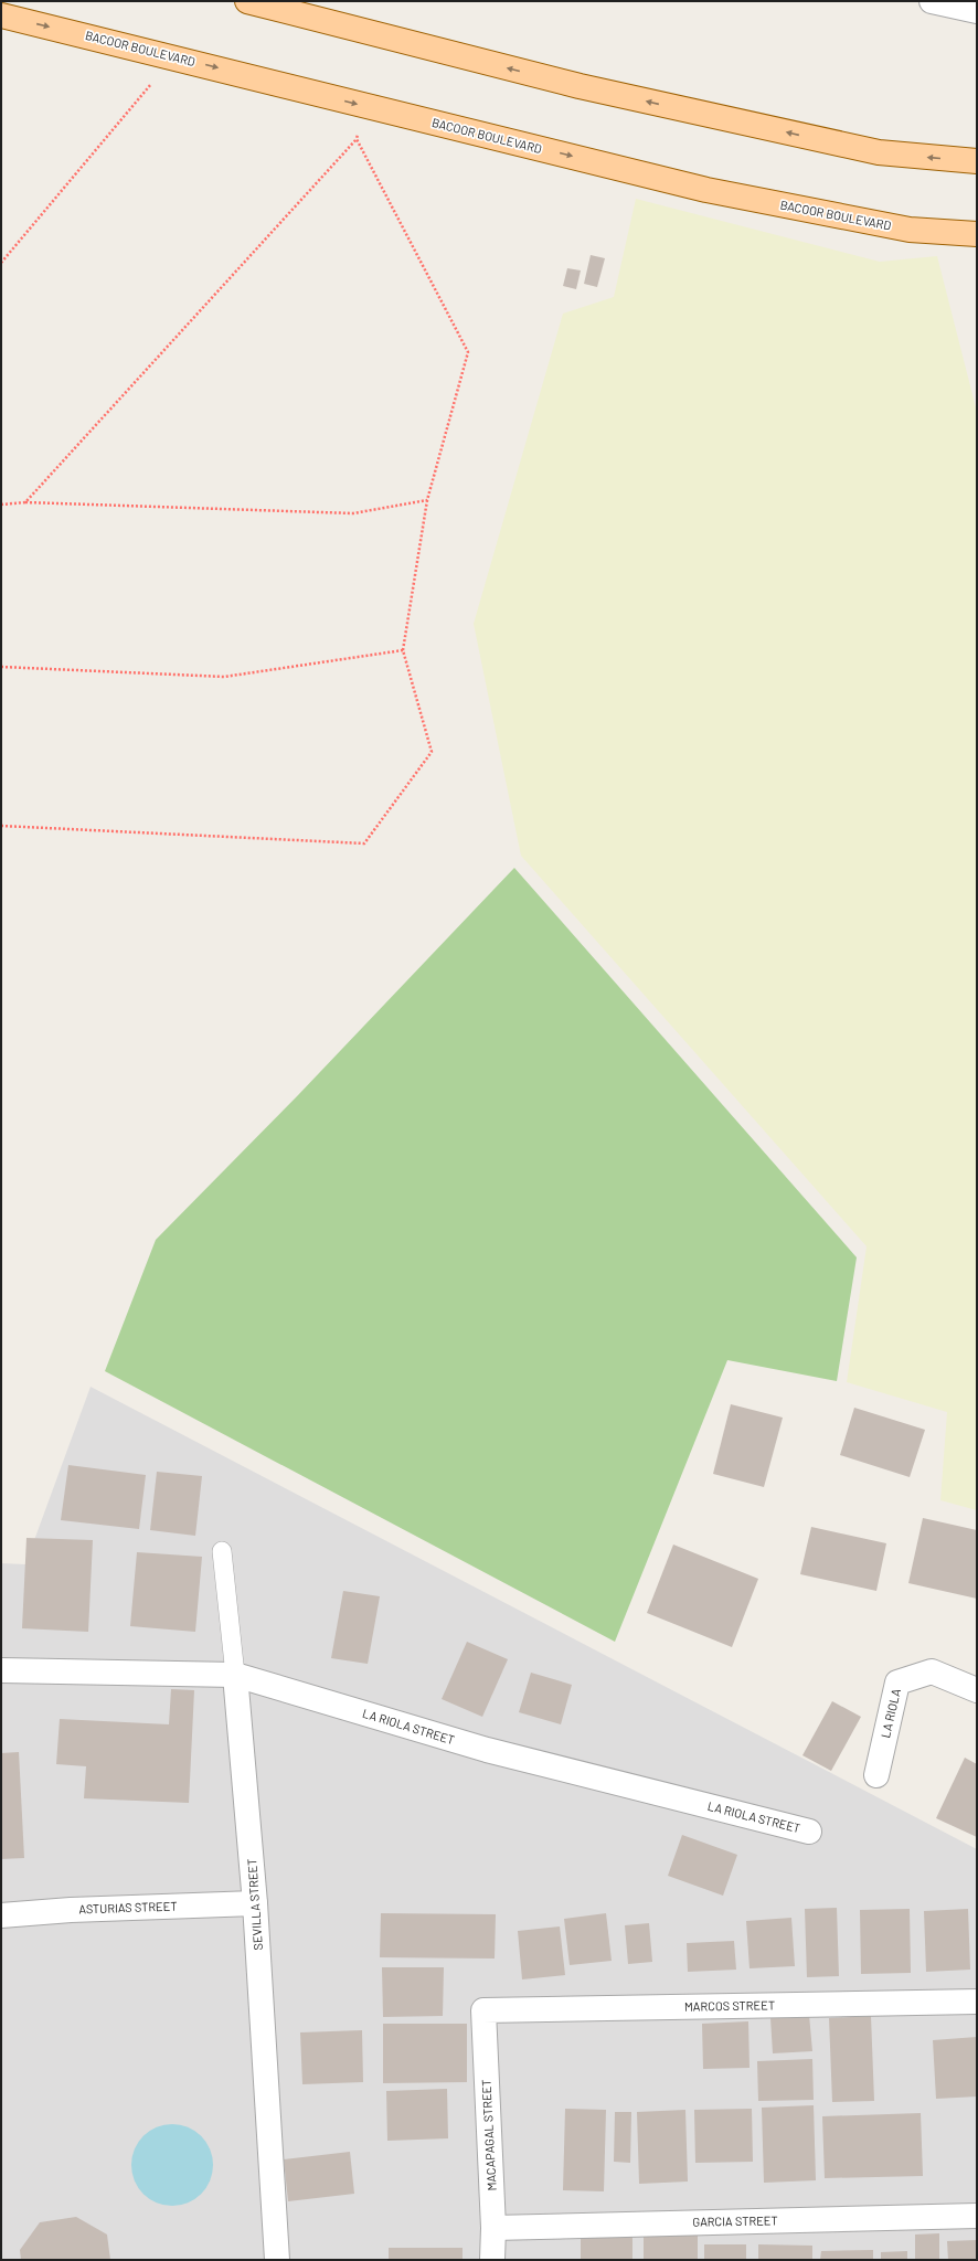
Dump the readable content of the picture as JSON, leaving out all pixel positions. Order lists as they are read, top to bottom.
{
  "streets": {
    "main road": ["BACOOR BOULEVARD"],
    "street": [
      "LA RIOLA",
      "LA RIOLA STREET",
      "SEVILLA STREET",
      "ASTURIAS STREET",
      "MARCOS STREET",
      "MACAPAGAL STREET",
      "GARCIA STREET"
    ]
  },
  "crossings": [
    ["LA RIOLA STREET", "SEVILLA STREET"],
    ["SEVILLA STREET", "ASTURIAS STREET"],
    ["MARCOS STREET", "MACAPAGAL STREET"],
    ["MACAPAGAL STREET", "GARCIA STREET"]
  ]
}
